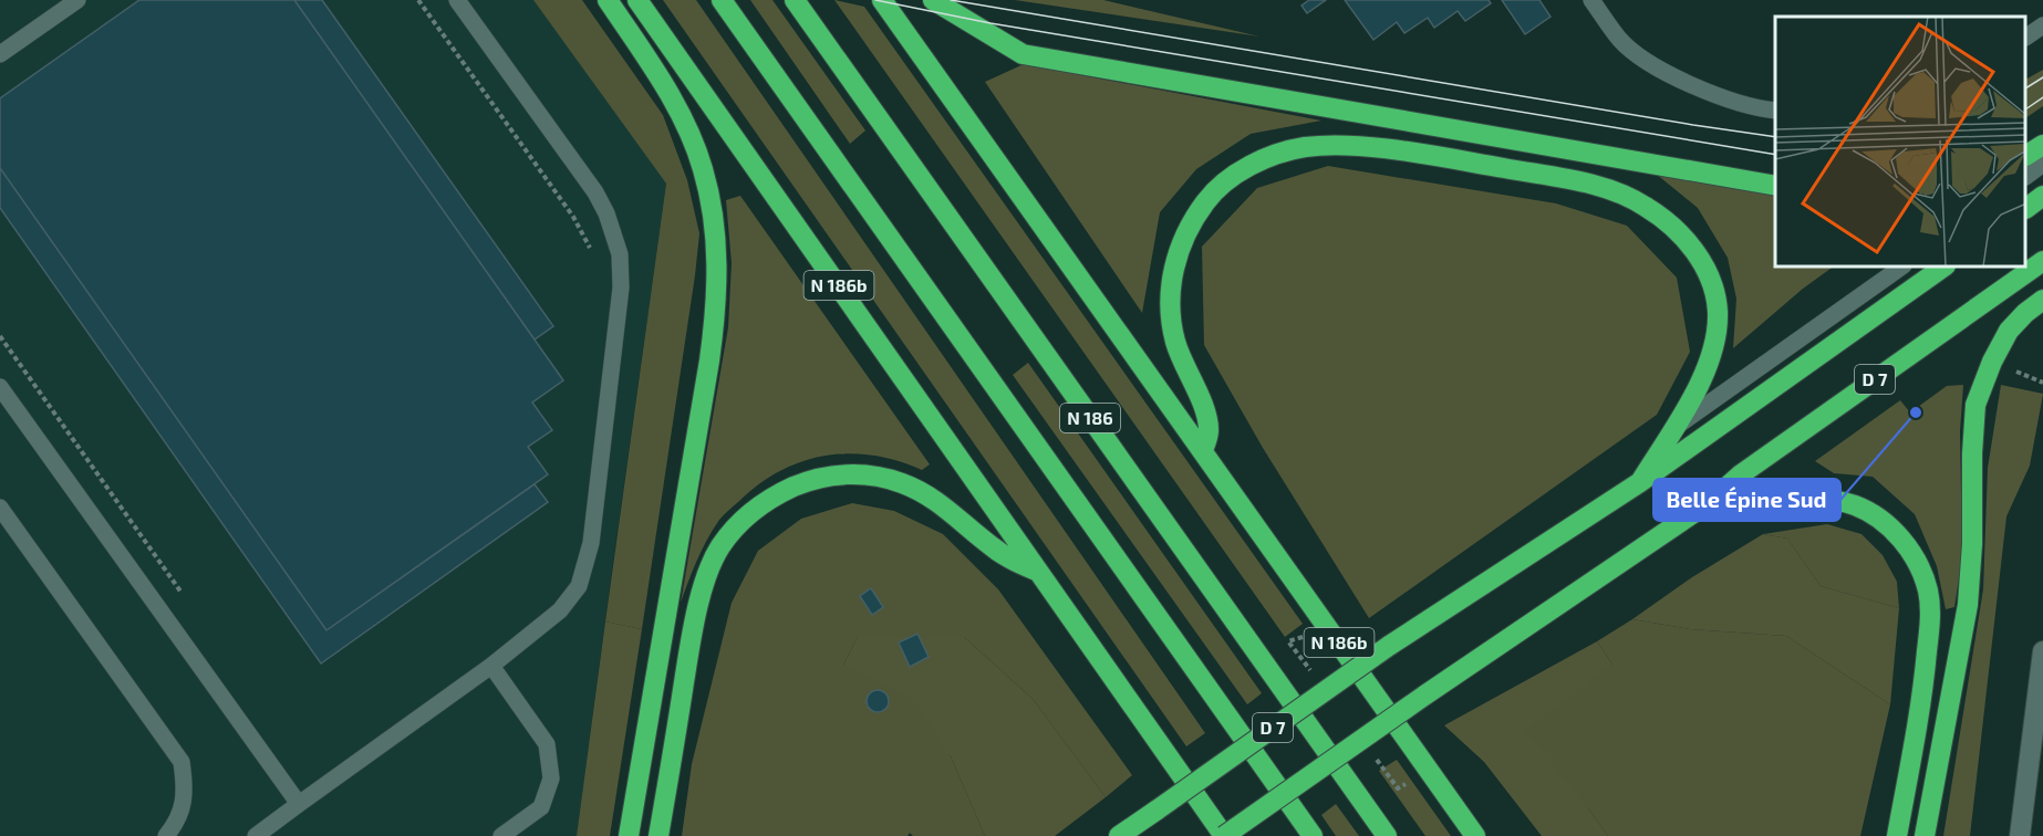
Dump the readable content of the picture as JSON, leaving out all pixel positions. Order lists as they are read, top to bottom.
{
  "streets": {
    "highway": ["N 186b", "D 7", "N 186"]
  },
  "crossings": [
    ["N 186b", "D 7"]
  ],
  "places": ["Belle Épine Sud"]
}
